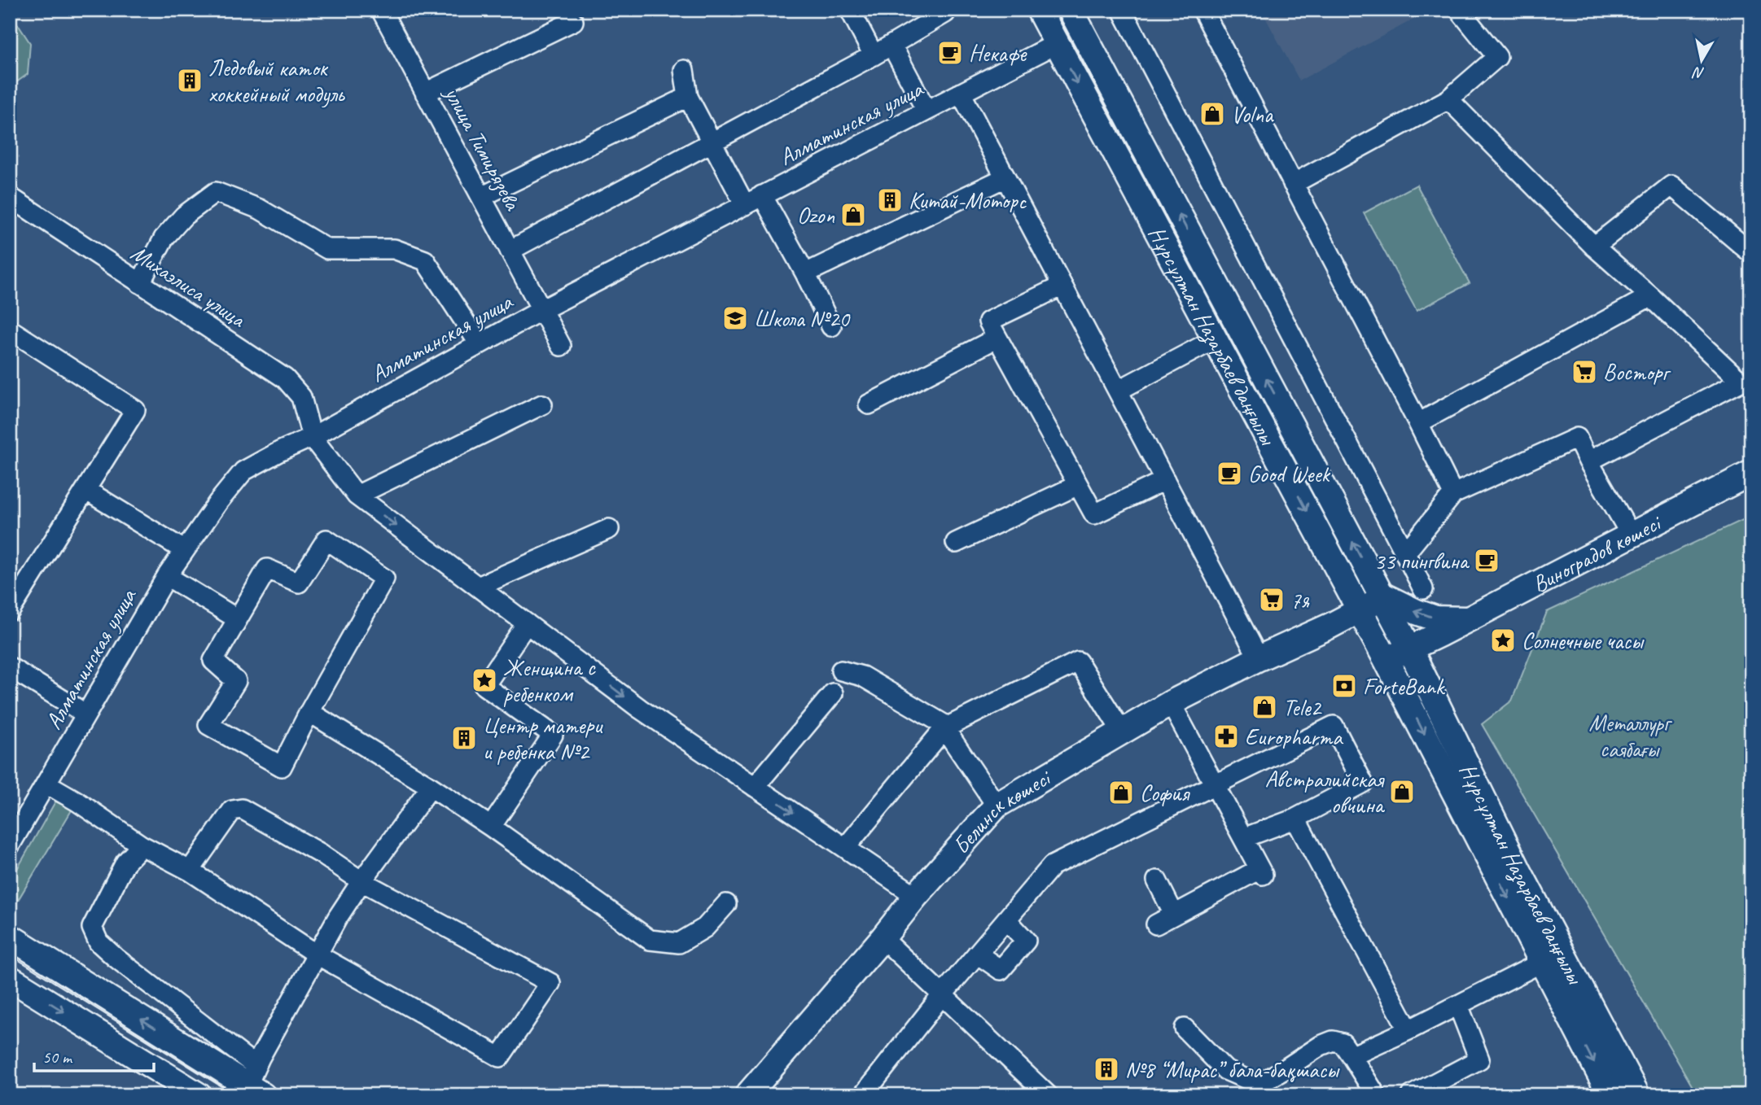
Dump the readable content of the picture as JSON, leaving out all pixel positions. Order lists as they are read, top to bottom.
{
  "streets": {
    "main road": ["Нұрсұлтан Назарбаев даңғылы", "Виноградов көшесі", "Белинск көшесі"],
    "street": ["Алматинская улица", "улица Тимирязева", "Михаэлиса улица"]
  },
  "crossings": [
    ["Алматинская улица", "улица Тимирязева"],
    ["Алматинская улица", "Михаэлиса улица"],
    ["Алматинская улица", "Нұрсұлтан Назарбаев даңғылы"],
    ["Нұрсұлтан Назарбаев даңғылы", "Виноградов көшесі"],
    ["Нұрсұлтан Назарбаев даңғылы", "Белинск көшесі"]
  ],
  "parks": ["Металлург саябағы"],
  "places": {
    "cafe": ["Некафе", "Good Week", "33 пингвина"],
    "building": [
      "Ледовый каток хоккейный модуль",
      "Китай-Моторс",
      "Центр матери и ребенка №2",
      "№8 “Мирас” бала-бақшасы"
    ],
    "shop": [
      "Volna",
      "Ozon",
      "Tele2",
      "Австралийская овчина",
      "София"
    ],
    "school or university": ["Школа №20"],
    "supermarket": ["Восторг", "7я"],
    "place": ["Солнечные часы", "Женщина с ребенком"],
    "bank": ["ForteBank"],
    "pharmacy": ["Europharma"]
  },
  "scale_bar": "50 m",
  "north": "bottom"
}
